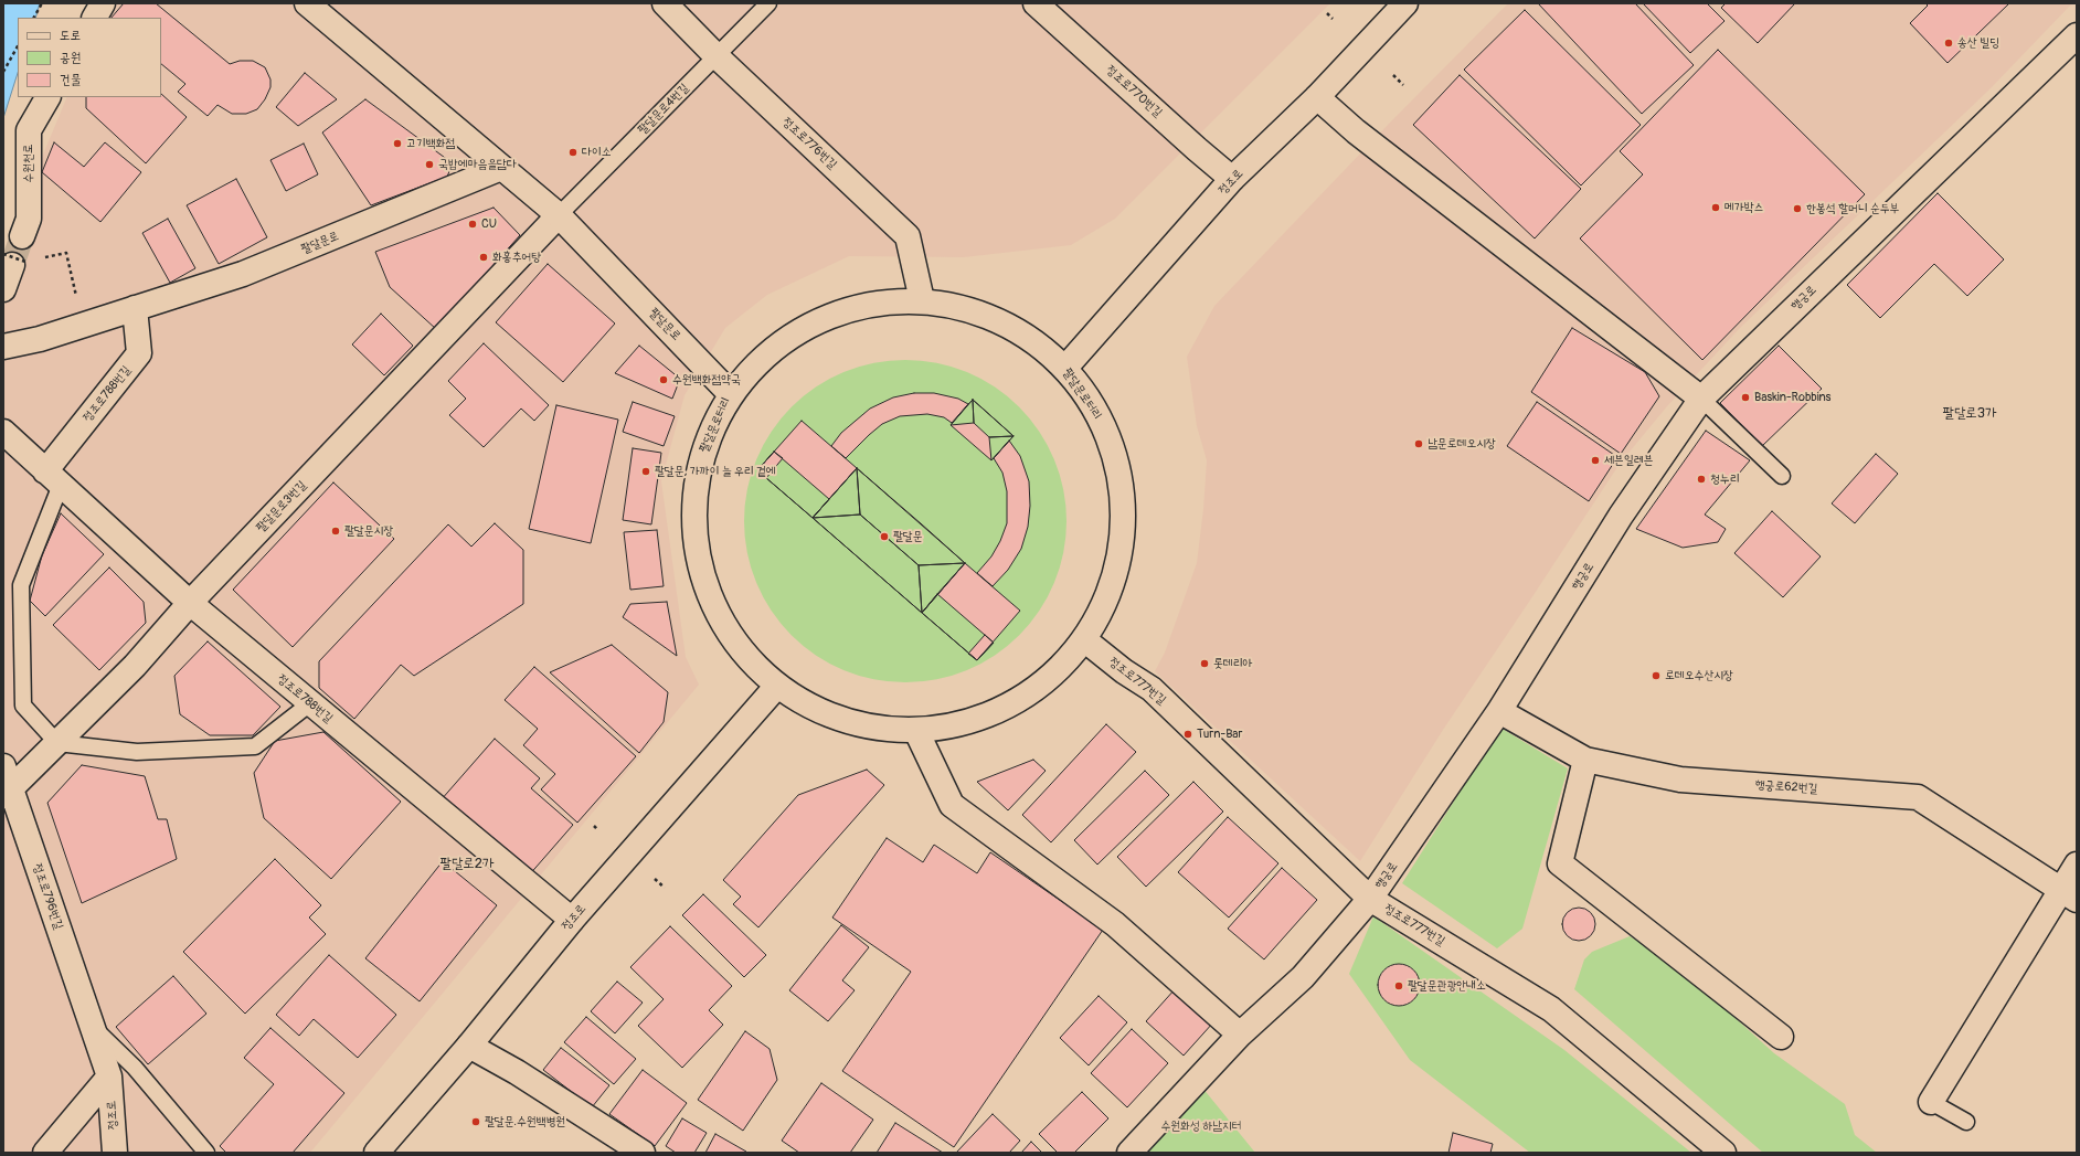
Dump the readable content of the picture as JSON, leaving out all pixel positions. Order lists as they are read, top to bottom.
{
  "streets": {
    "street": [
      "정조로770번길",
      "정조로776번길",
      "수원천로",
      "정조로",
      "팔달문로",
      "행궁로",
      "정조로788번길",
      "팔달문로터리",
      "팔달문로3번길",
      "정조로777번길",
      "행궁로62번길",
      "정조로796번길"
    ],
    "lane": ["팔달문로4번길"]
  },
  "crossings": [
    ["정조로770번길", "정조로"],
    ["팔달문로4번길", "정조로776번길"],
    ["팔달문로4번길", "팔달문로"],
    ["팔달문로4번길", "팔달문로3번길"],
    ["정조로776번길", "팔달문로터리"],
    ["정조로", "정조로788번길"],
    ["정조로", "팔달문로터리"],
    ["정조로", "정조로796번길"],
    ["팔달문로", "정조로788번길"],
    ["팔달문로", "팔달문로터리"],
    ["팔달문로", "팔달문로3번길"],
    ["행궁로", "정조로777번길"],
    ["행궁로", "행궁로62번길"],
    ["정조로788번길", "팔달문로3번길"],
    ["팔달문로터리", "정조로777번길"],
    ["팔달문로3번길", "정조로796번길"]
  ],
  "districts": ["팔달로3가", "팔달로2가"],
  "parks": ["수원화성 하남지터"],
  "places": [
    "송산 빌딩",
    "고기백화점",
    "다이소",
    "국밥에마음을담다",
    "메가박스",
    "한봉석 할머니 순두부",
    "CU",
    "화홍추어탕",
    "수원백화점약국",
    "Baskin-Robbins",
    "남문로데오시장",
    "세븐일레븐",
    "팔달문, 가까이 늘 우리 곁에",
    "청누리",
    "팔달문시장",
    "팔달문",
    "롯데리아",
    "로데오수산시장",
    "Turn-Bar",
    "팔달문관광안내소",
    "팔달문.수원백병원"
  ],
  "legend": ["도로", "공원", "건물"]
}
